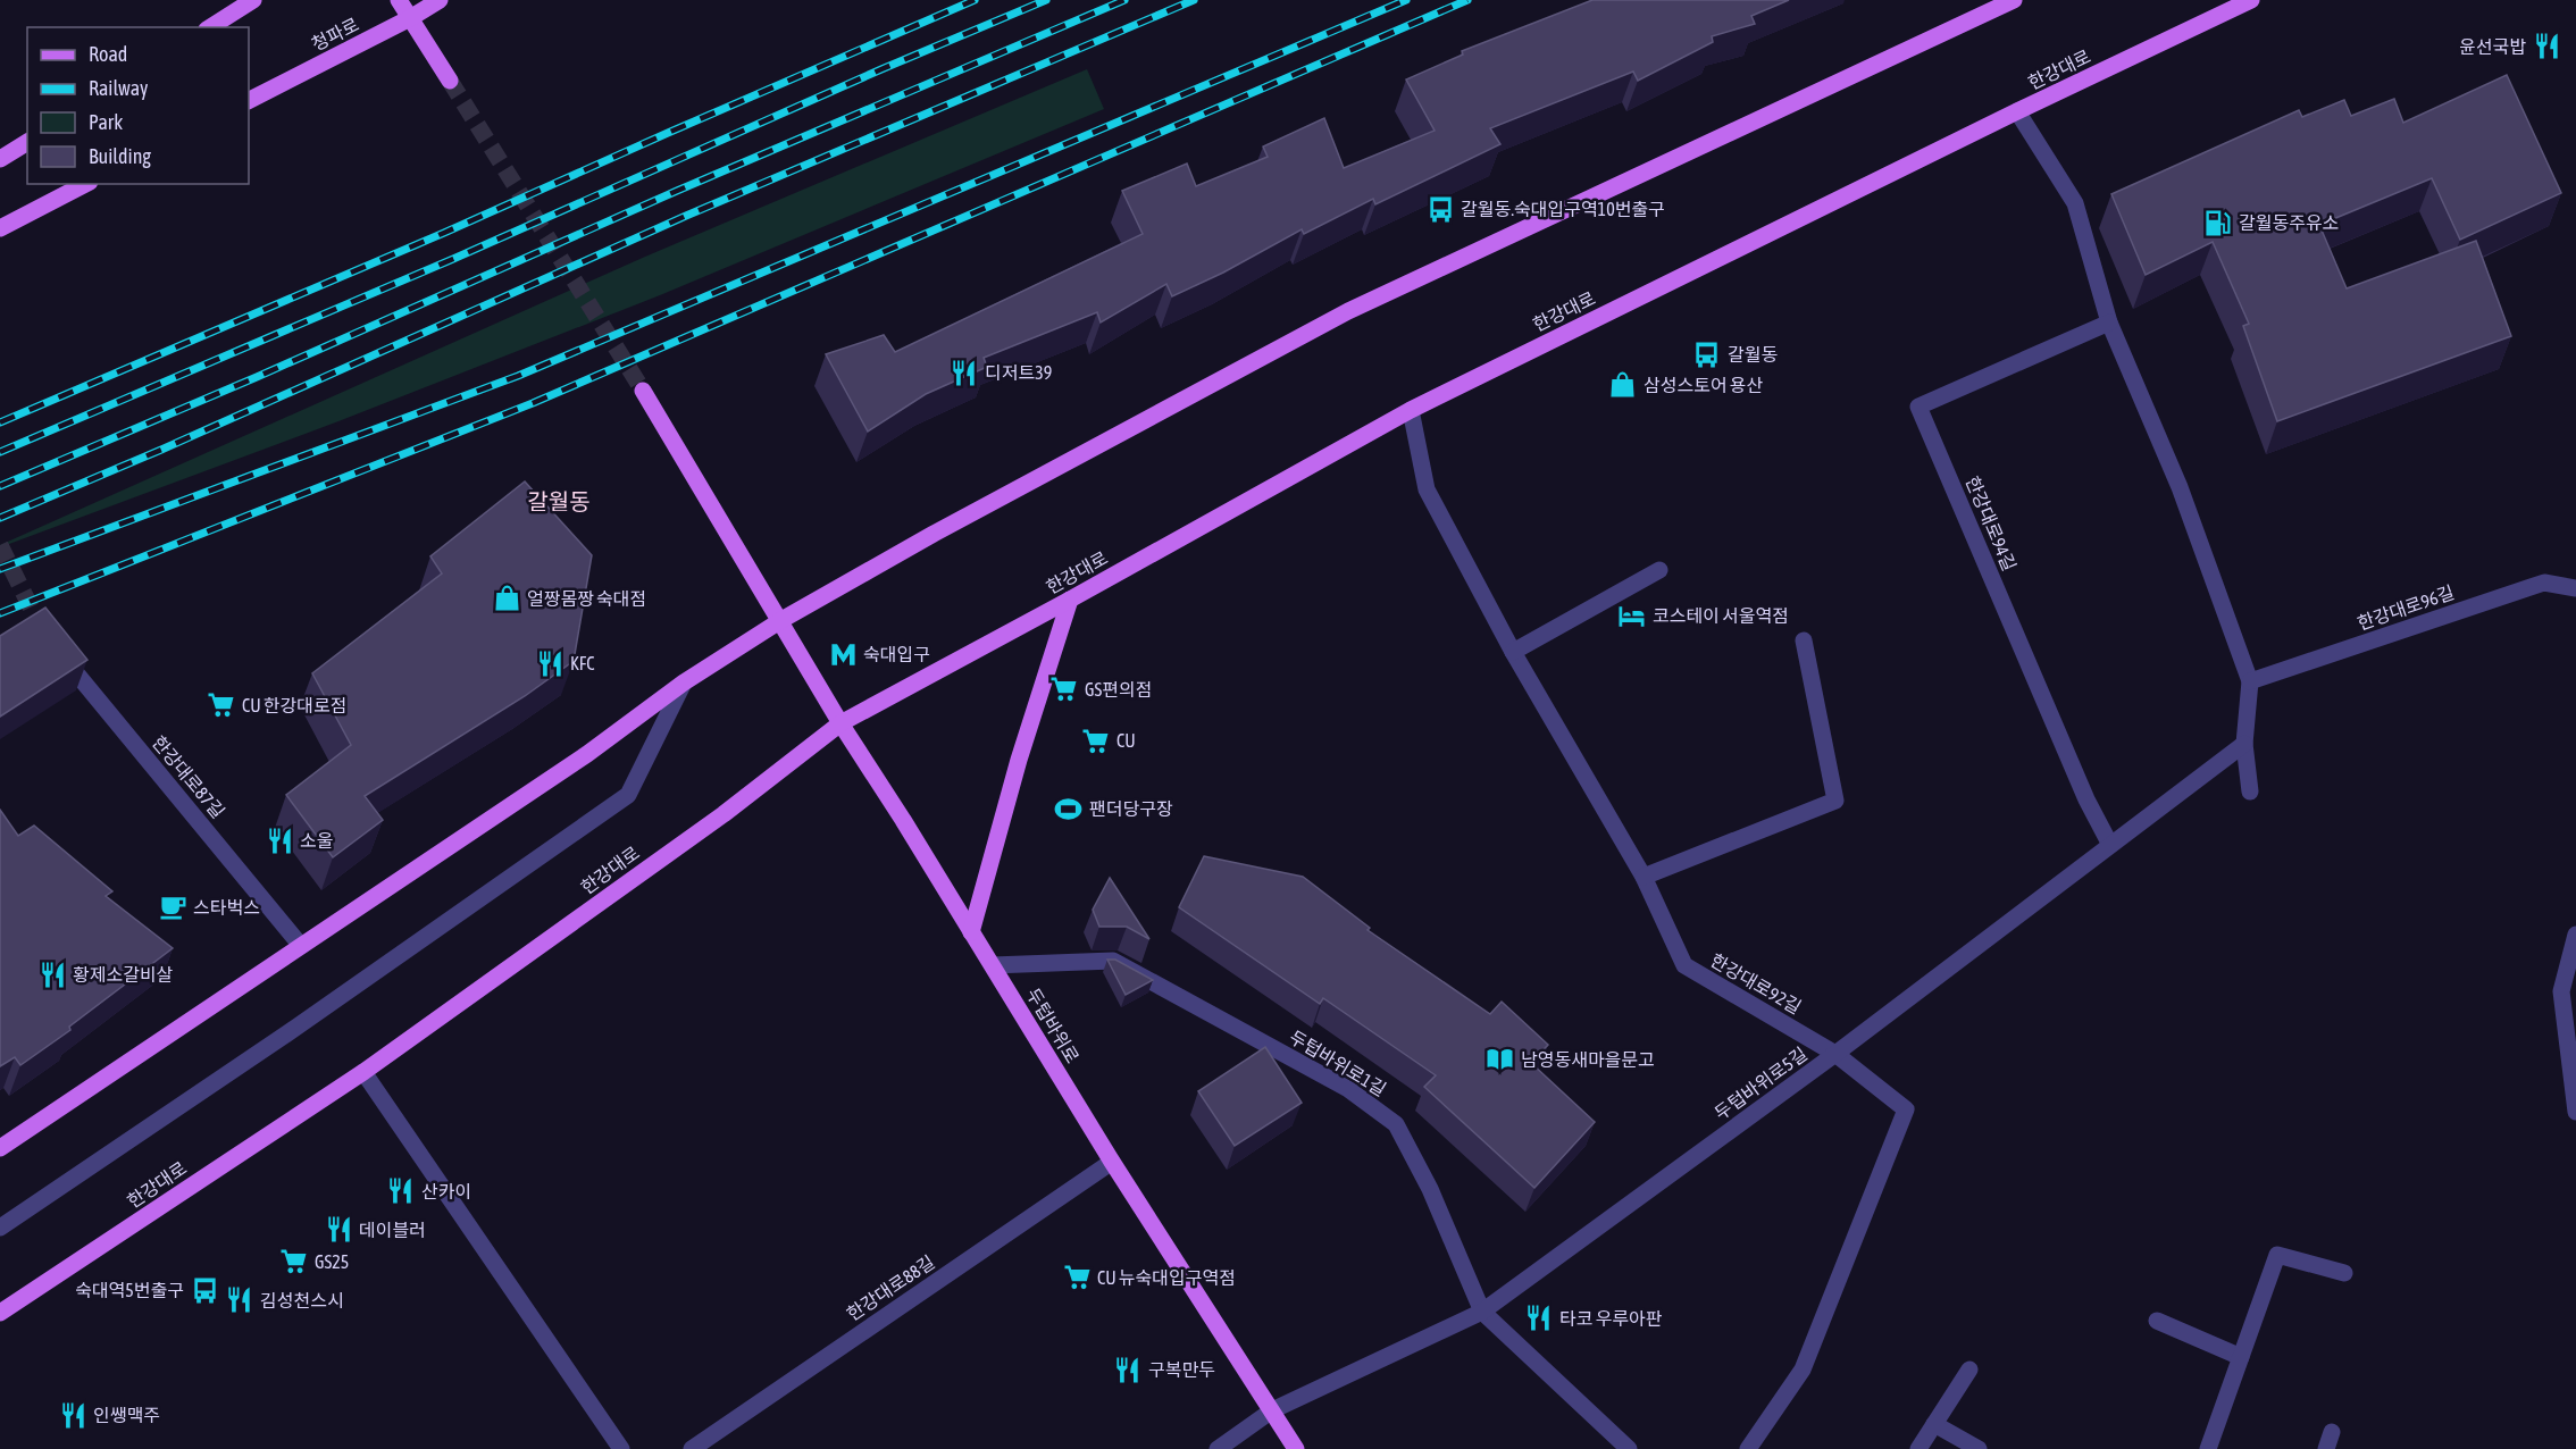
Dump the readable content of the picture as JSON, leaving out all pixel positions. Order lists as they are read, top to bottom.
{
  "streets": {
    "main road": ["청파로", "한강대로", "두텁바위로"],
    "street": [
      "한강대로94길",
      "한강대로96길",
      "한강대로87길",
      "한강대로92길",
      "두텁바위로1길",
      "두텁바위로5길",
      "한강대로88길"
    ]
  },
  "crossings": [
    ["한강대로", "한강대로92길"],
    ["한강대로", "두텁바위로"],
    ["한강대로94길", "두텁바위로5길"],
    ["한강대로92길", "두텁바위로5길"],
    ["두텁바위로", "두텁바위로1길"],
    ["두텁바위로", "두텁바위로5길"],
    ["두텁바위로", "한강대로88길"],
    ["두텁바위로1길", "두텁바위로5길"]
  ],
  "districts": ["갈월동"],
  "places": {
    "restaurant": [
      "윤선국밥",
      "디저트39",
      "KFC",
      "소울",
      "황제소갈비살",
      "산카이",
      "데이블러",
      "김성천스시",
      "타코 우루아판",
      "구복만두",
      "인쌩맥주"
    ],
    "bus stop": ["갈월동.숙대입구역10번출구", "갈월동", "숙대역5번출구"],
    "fuel station": ["갈월동주유소"],
    "shop": ["삼성스토어 용산", "얼짱몸짱 숙대점"],
    "hotel": ["코스테이 서울역점"],
    "metro station": ["숙대입구"],
    "supermarket": [
      "GS편의점",
      "CU 한강대로점",
      "CU",
      "GS25",
      "CU 뉴숙대입구역점"
    ],
    "sports": ["팬더당구장"],
    "cafe": ["스타벅스"],
    "library": ["남영동새마을문고"]
  },
  "legend": [
    "Road",
    "Railway",
    "Park",
    "Building"
  ]
}
